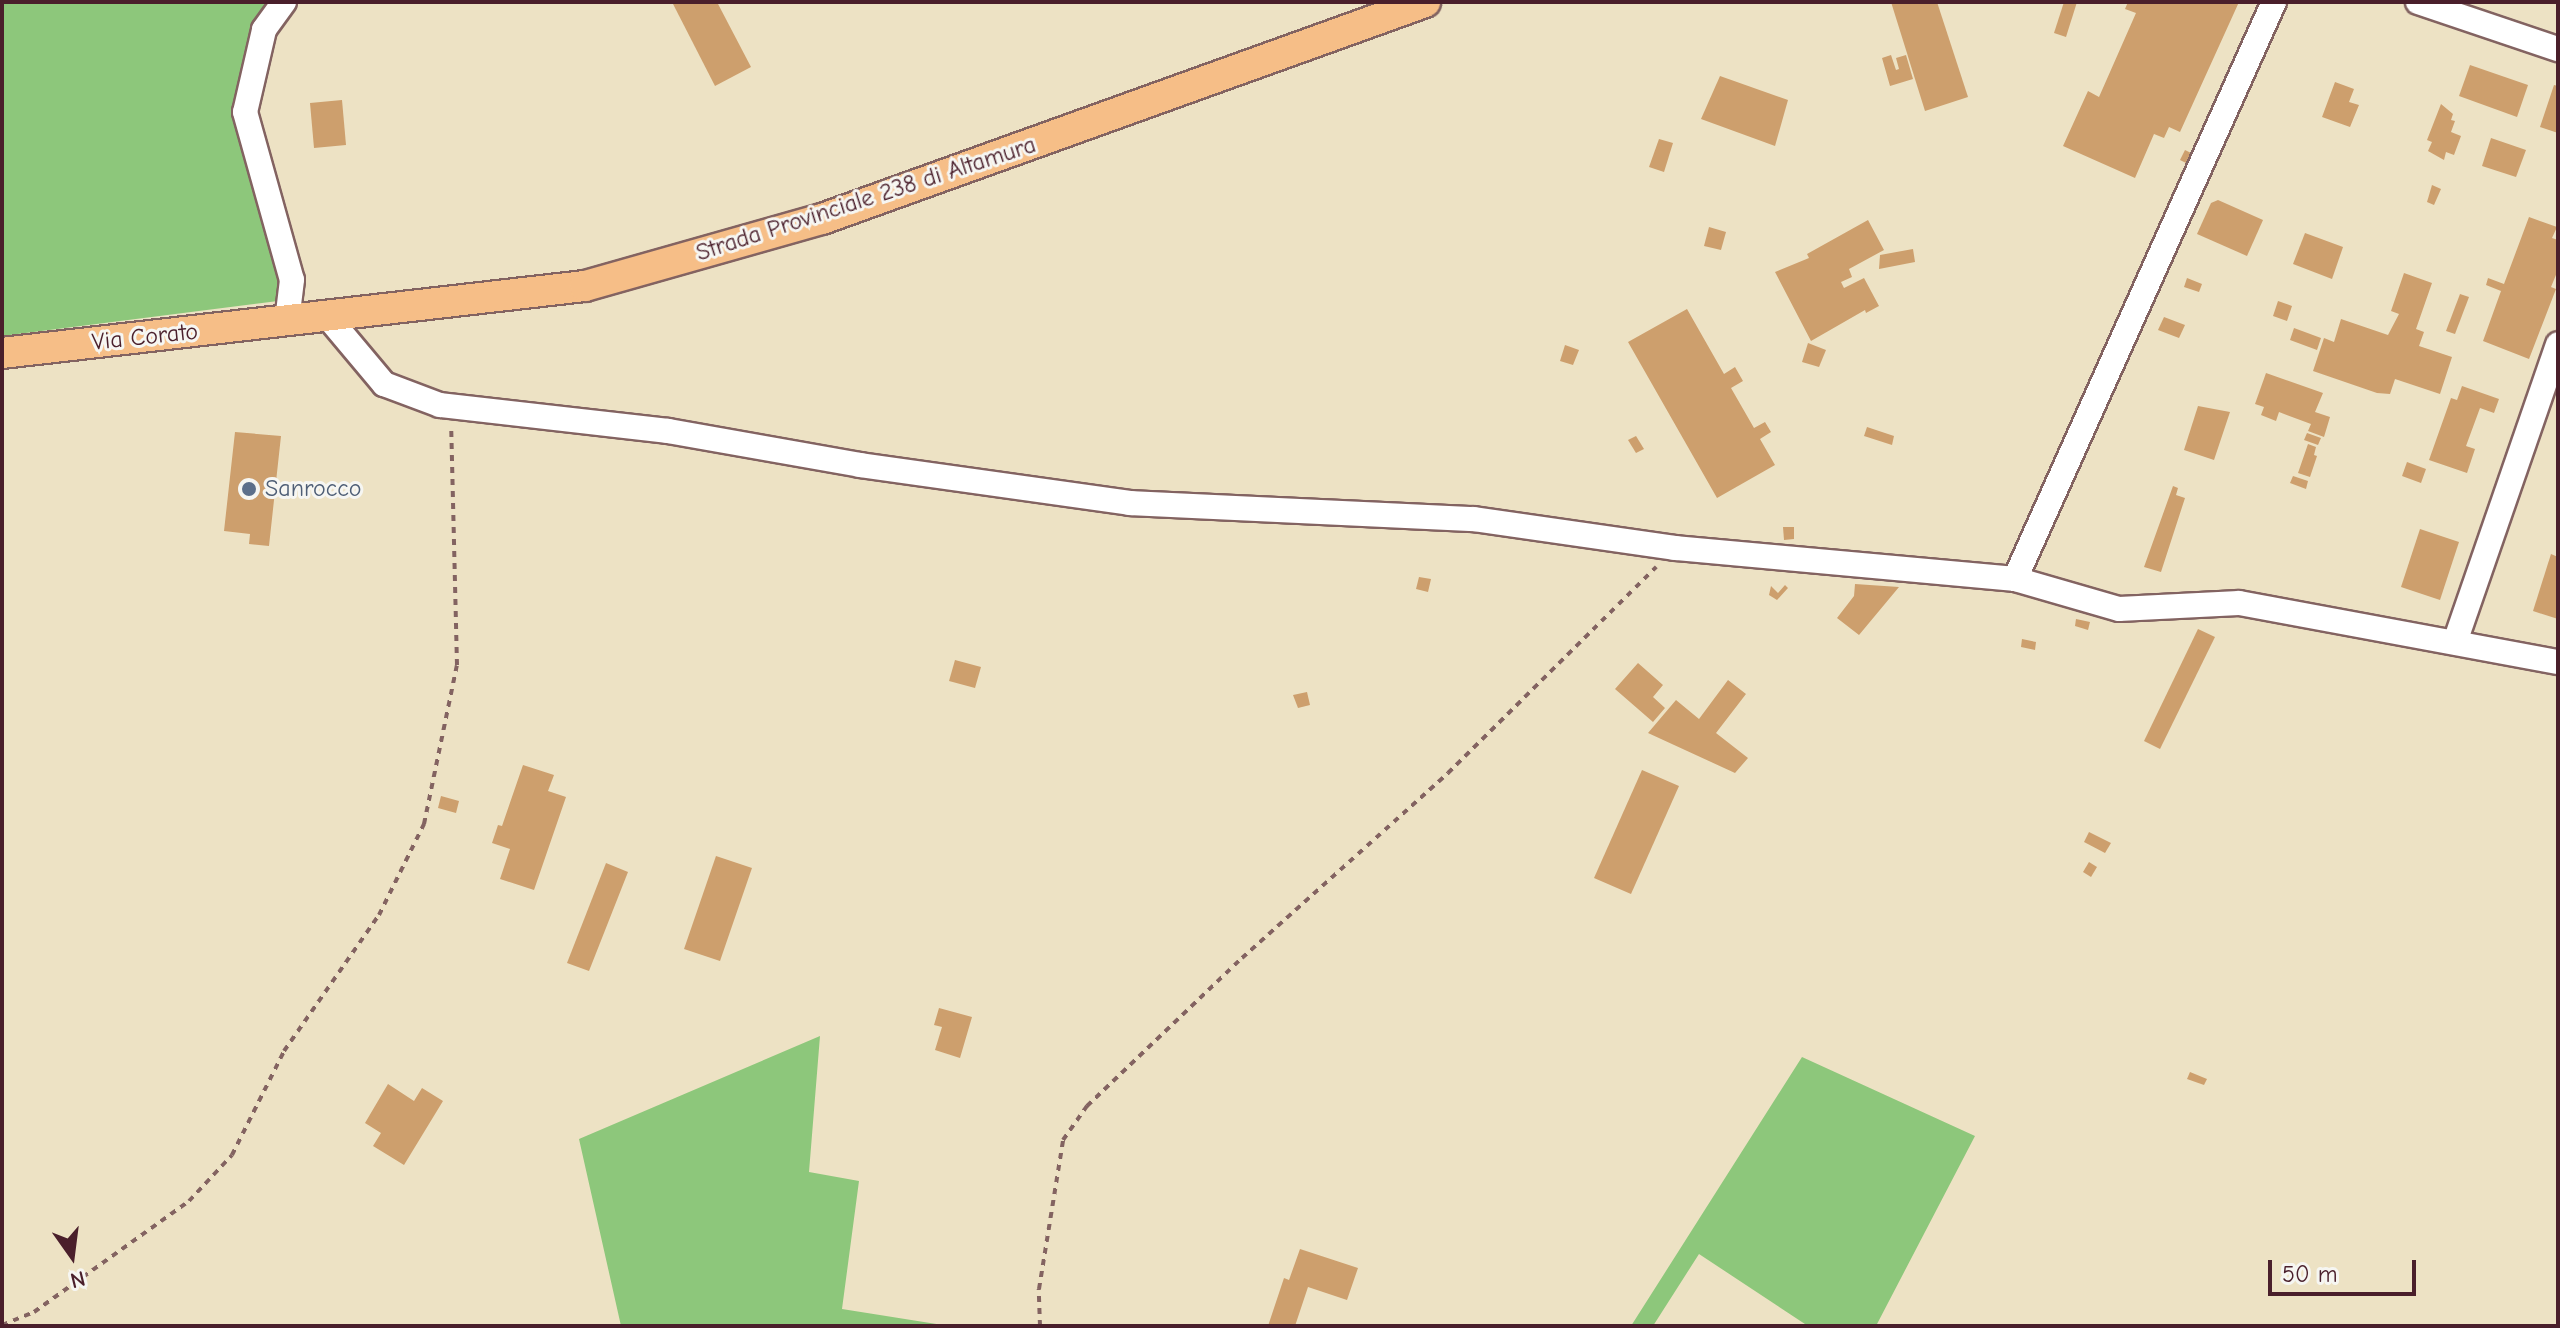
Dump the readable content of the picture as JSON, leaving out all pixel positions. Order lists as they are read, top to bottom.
{
  "streets": {
    "main road": ["Strada Provinciale 238 di Altamura", "Via Corato"]
  },
  "crossings": [
    ["Strada Provinciale 238 di Altamura", "Via Corato"]
  ],
  "places": ["Sanrocco"],
  "scale_bar": "50 m",
  "north": "bottom"
}
